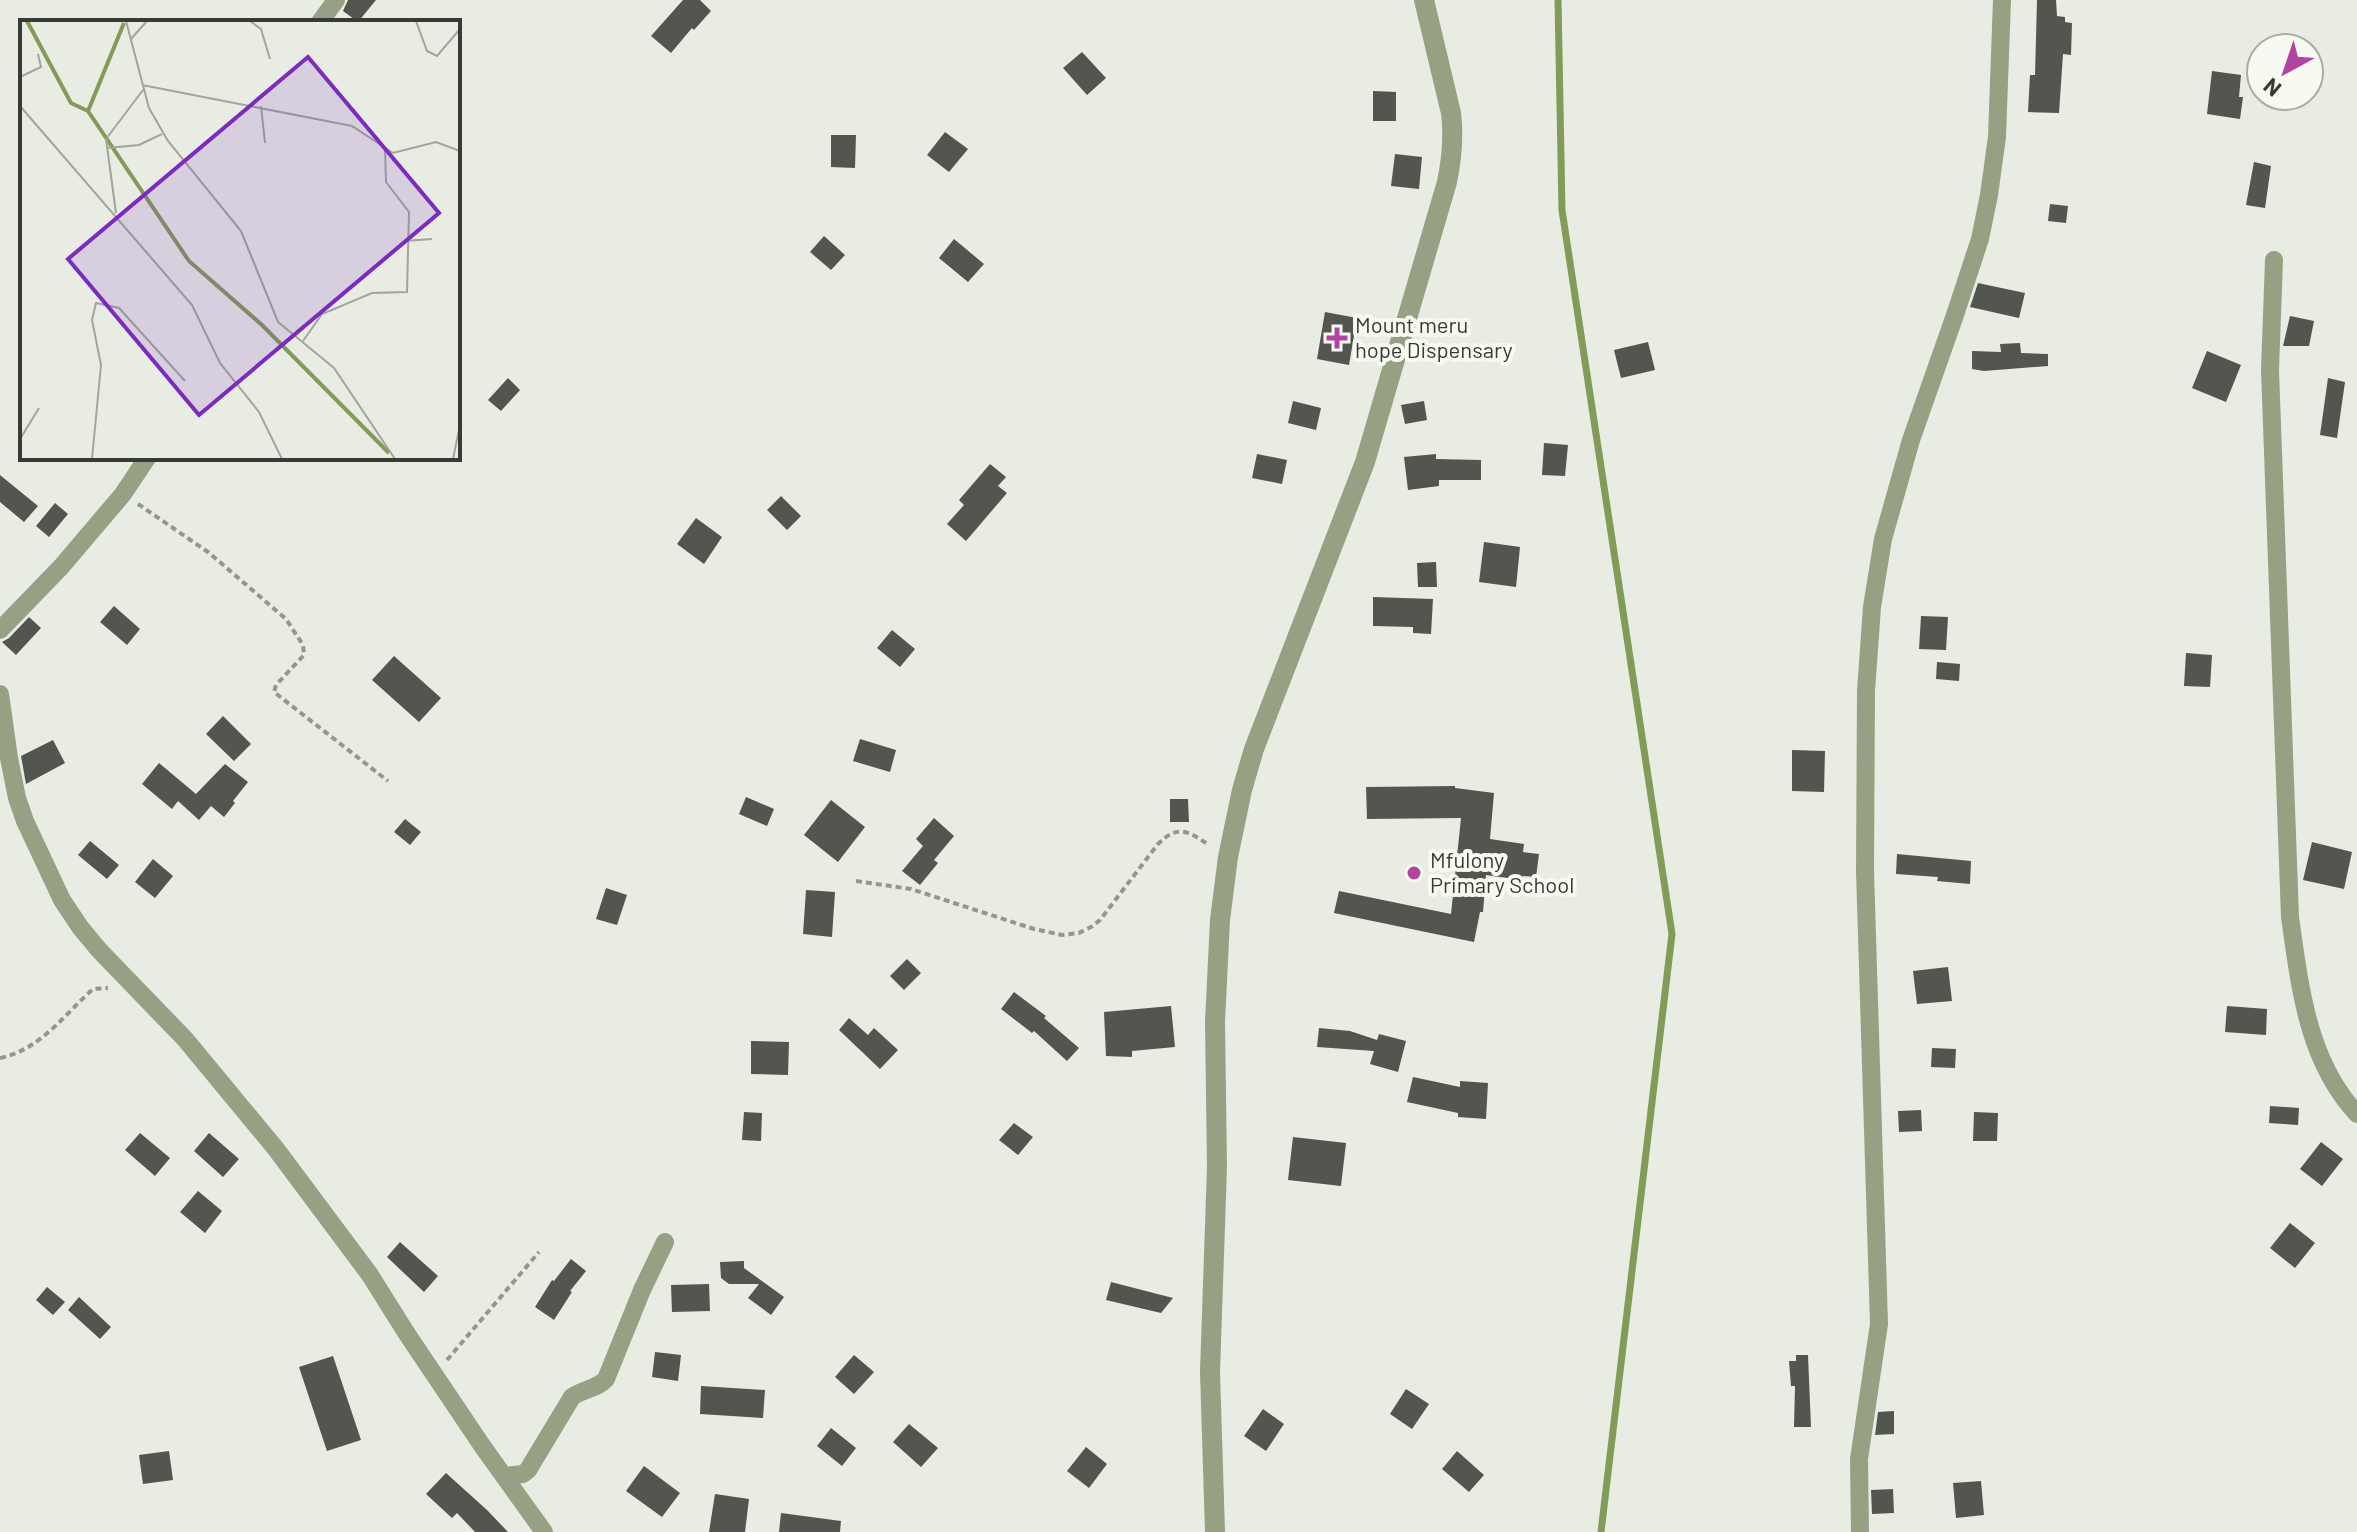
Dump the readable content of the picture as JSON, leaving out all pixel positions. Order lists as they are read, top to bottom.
{
  "places": {
    "health": ["Mount meru hope Dispensary"],
    "other": ["Mfulony Primary School"]
  },
  "north": "bottom left"
}
